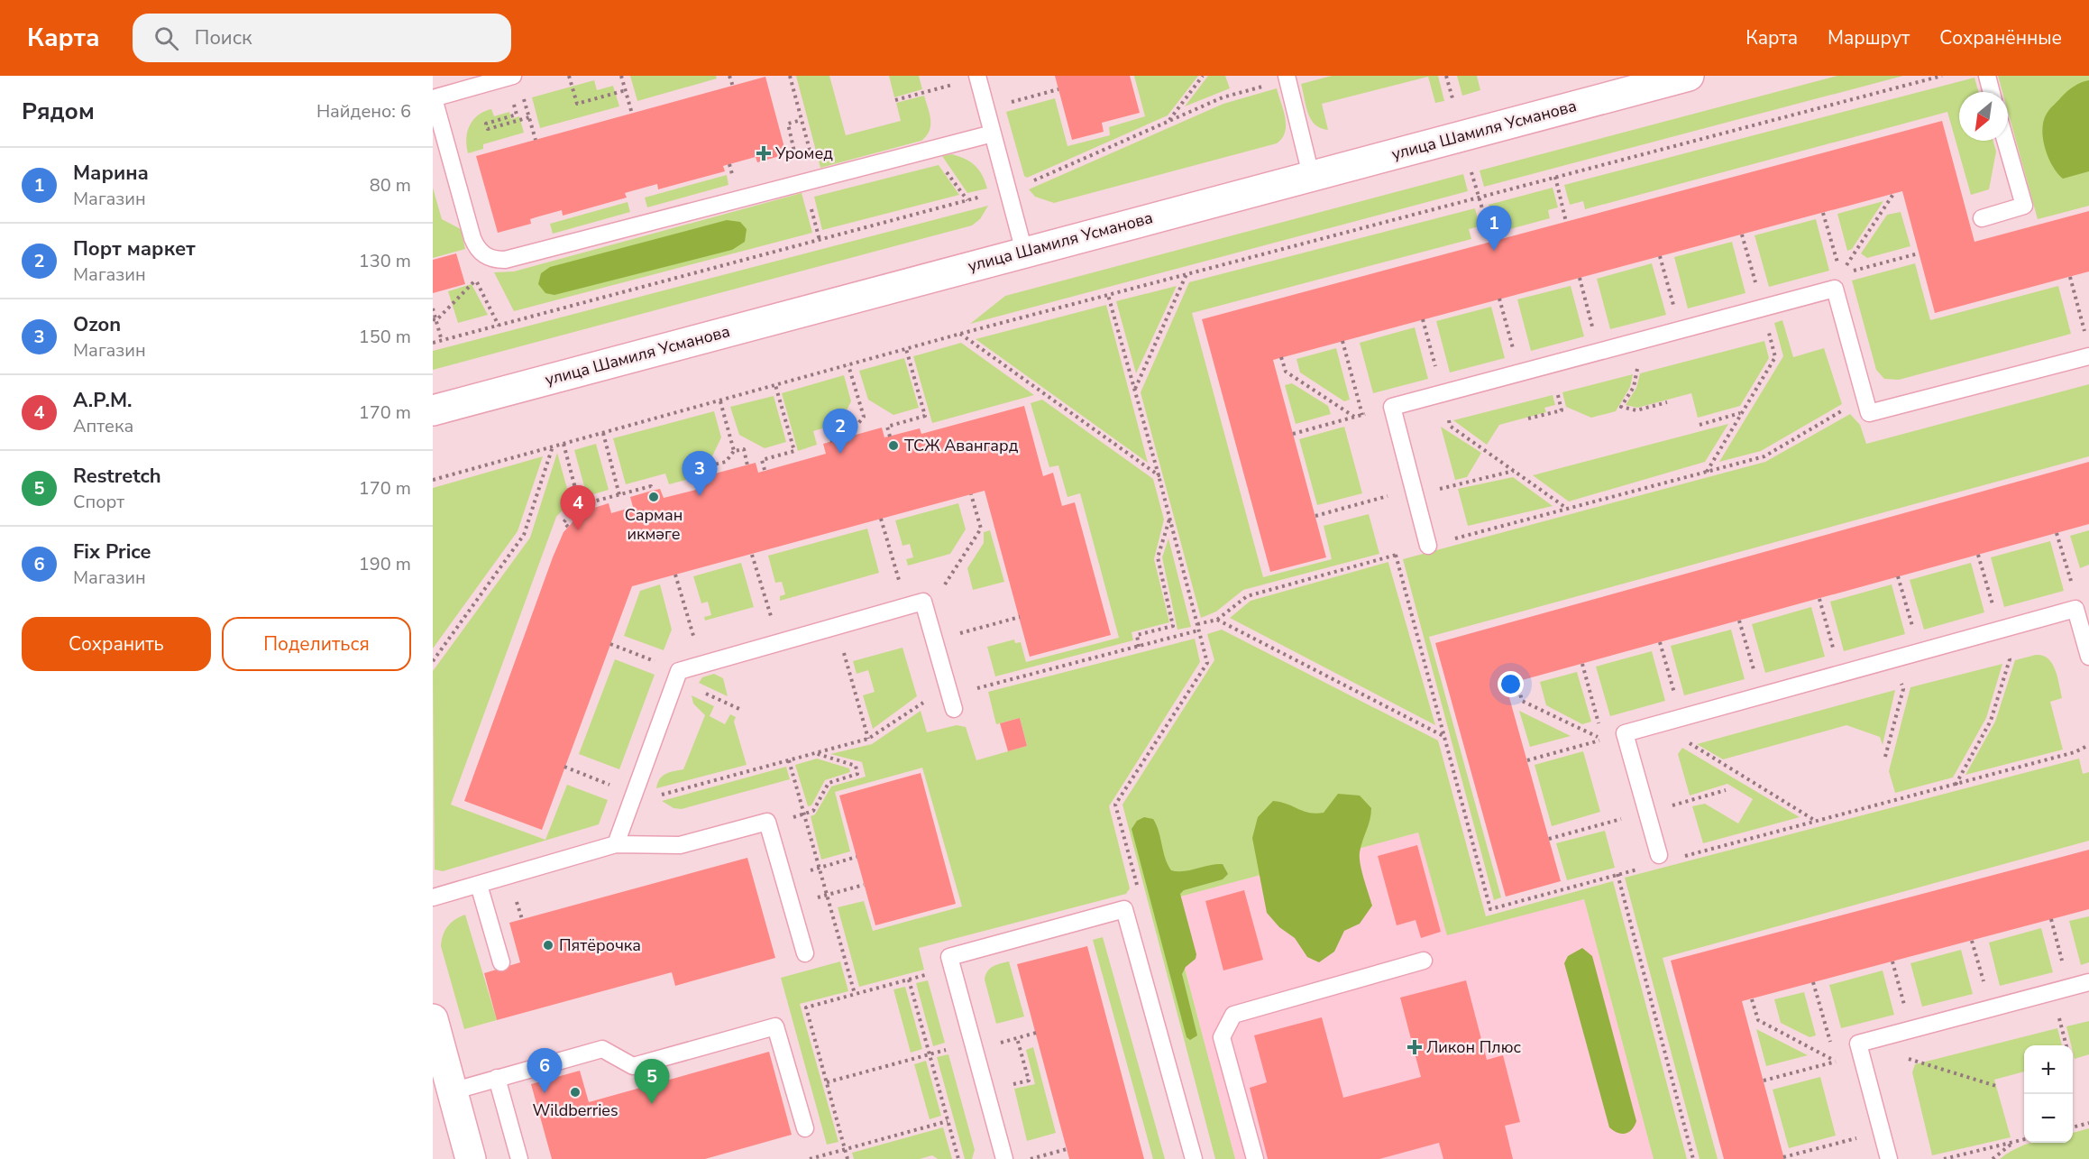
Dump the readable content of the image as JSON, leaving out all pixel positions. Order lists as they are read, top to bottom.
{
  "streets": {
    "street": ["улица Шамиля Усманова"]
  },
  "places": {
    "health": ["Уромед", "Ликон Плюс"],
    "other": [
      "ТСЖ Авангард",
      "Сарман икмәге",
      "Пятёрочка",
      "Wildberries"
    ]
  },
  "north": "bottom left",
  "page": {
    "header": "Карта",
    "search": "Поиск",
    "nav": ["Карта", "Маршрут", "Сохранённые"],
    "heading": ["Рядом", "Найдено: 6"],
    "list": [
      {
        "mark": "1",
        "name": "Марина",
        "note": "Магазин",
        "value": "80 m"
      },
      {
        "mark": "2",
        "name": "Порт маркет",
        "note": "Магазин",
        "value": "130 m"
      },
      {
        "mark": "3",
        "name": "Ozon",
        "note": "Магазин",
        "value": "150 m"
      },
      {
        "mark": "4",
        "name": "А.Р.М.",
        "note": "Аптека",
        "value": "170 m"
      },
      {
        "mark": "5",
        "name": "Restretch",
        "note": "Спорт",
        "value": "170 m"
      },
      {
        "mark": "6",
        "name": "Fix Price",
        "note": "Магазин",
        "value": "190 m"
      }
    ],
    "pins": [
      "1",
      "2",
      "3",
      "4",
      "6",
      "5"
    ],
    "buttons": ["Сохранить", "Поделиться"],
    "map_buttons": ["+", "−"]
  }
}
